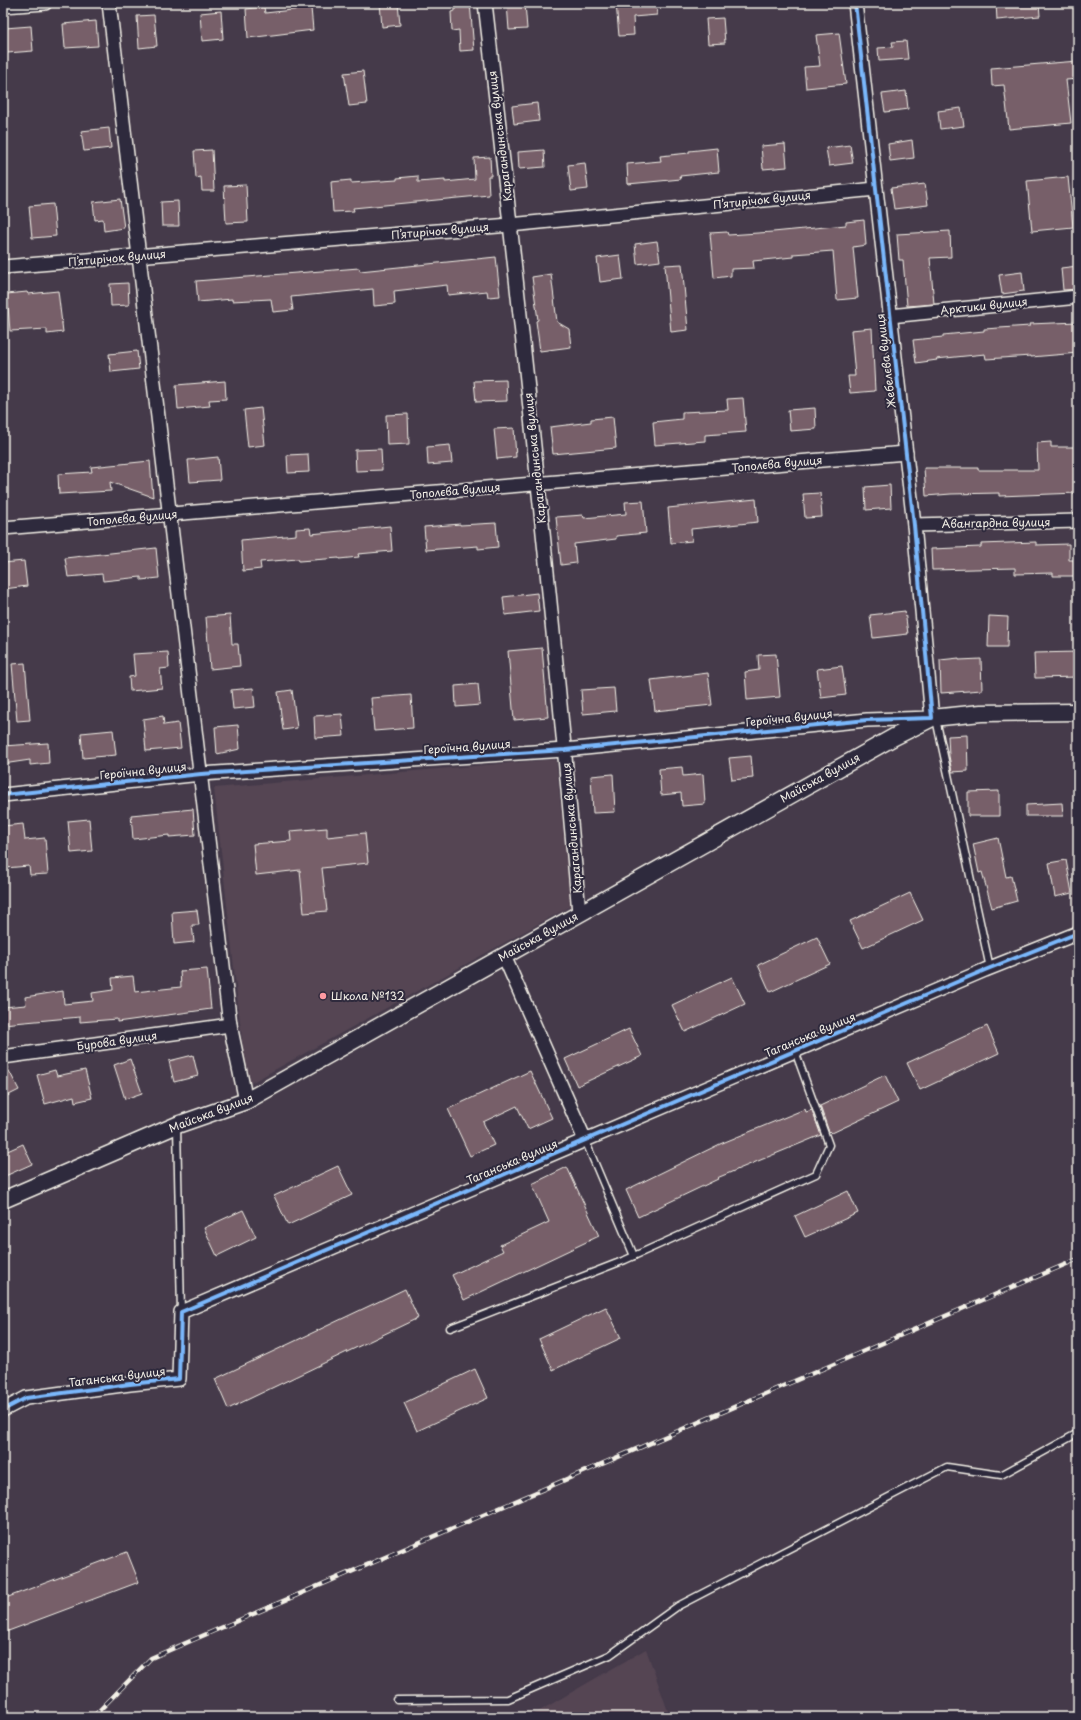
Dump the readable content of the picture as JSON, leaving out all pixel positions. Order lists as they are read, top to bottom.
{
  "streets": {
    "street": [
      "Карагандинська вулиця",
      "П’ятирічок вулиця",
      "Арктики вулиця",
      "Жебелєва вулиця",
      "Тополєва вулиця",
      "Авангардна вулиця",
      "Героїчна вулиця",
      "Майська вулиця",
      "Таганська вулиця",
      "Бурова вулиця"
    ]
  },
  "crossings": [
    ["Карагандинська вулиця", "П’ятирічок вулиця"],
    ["Карагандинська вулиця", "Тополєва вулиця"],
    ["Карагандинська вулиця", "Героїчна вулиця"],
    ["Карагандинська вулиця", "Майська вулиця"],
    ["П’ятирічок вулиця", "Жебелєва вулиця"],
    ["Арктики вулиця", "Жебелєва вулиця"],
    ["Жебелєва вулиця", "Тополєва вулиця"],
    ["Жебелєва вулиця", "Авангардна вулиця"],
    ["Жебелєва вулиця", "Героїчна вулиця"],
    ["Жебелєва вулиця", "Майська вулиця"],
    ["Героїчна вулиця", "Майська вулиця"]
  ],
  "places": ["Школа №132"]
}
